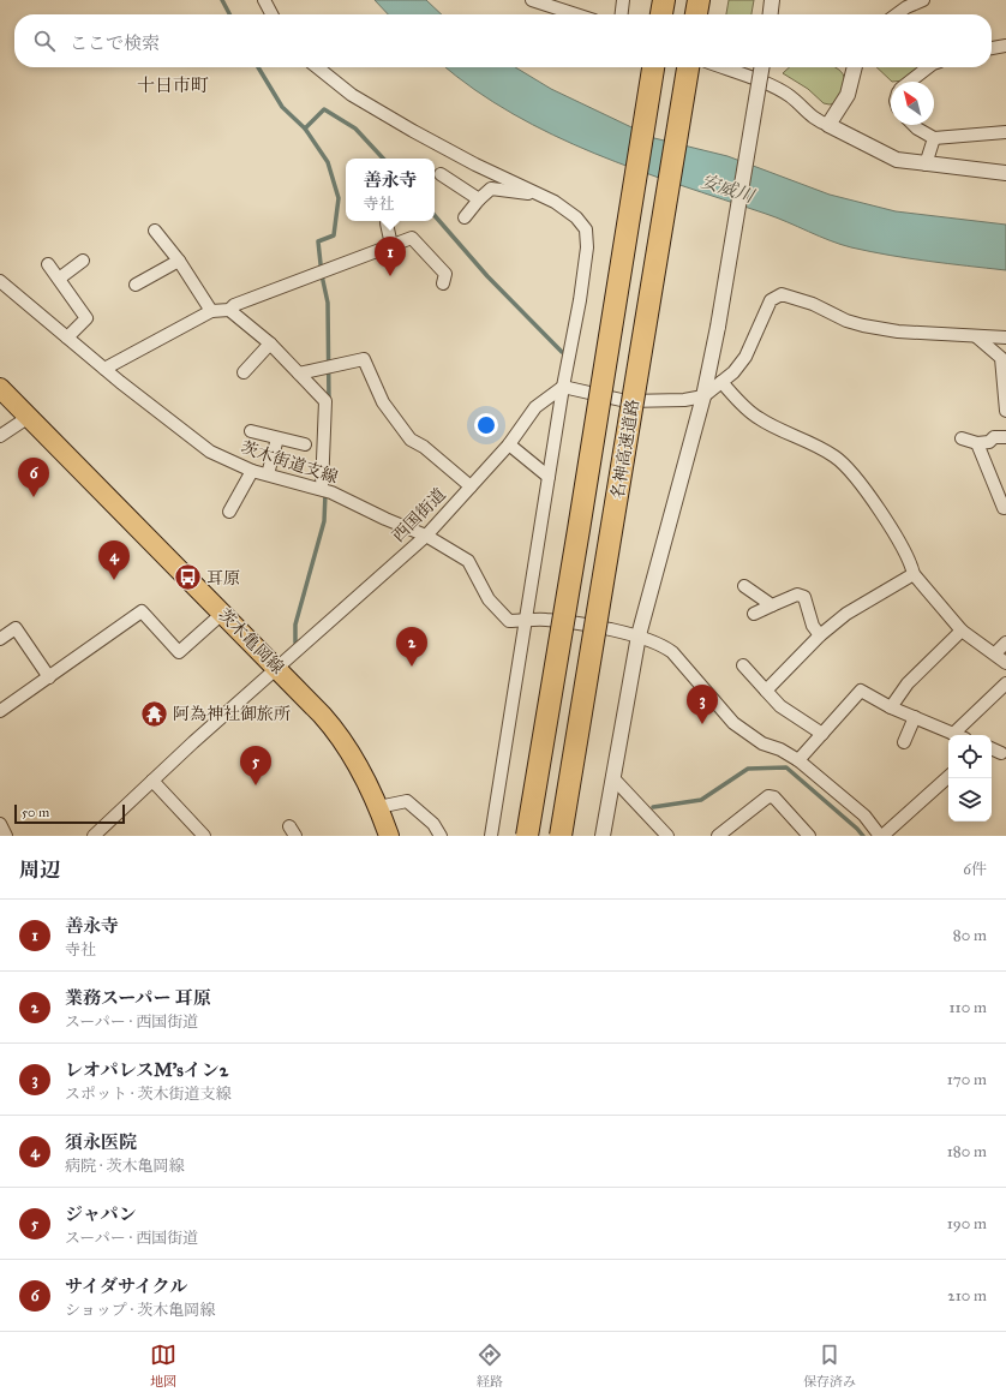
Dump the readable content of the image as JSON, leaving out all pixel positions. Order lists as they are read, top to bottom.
{
  "streets": {
    "highway": ["名神高速道路"],
    "main road": ["茨木亀岡線"],
    "street": ["茨木街道支線", "西国街道"]
  },
  "crossings": [
    ["茨木街道支線", "西国街道"],
    ["西国街道", "茨木亀岡線"]
  ],
  "districts": ["十日市町"],
  "water": ["安威川"],
  "places": {
    "bus stop": ["耳原"],
    "temple": ["阿為神社御旅所"]
  },
  "scale_bar": "50 m",
  "north": "top left",
  "page": {
    "search": "ここで検索",
    "popup": ["善永寺", "寺社"],
    "pins": [
      "1",
      "6",
      "4",
      "2",
      "3",
      "5"
    ],
    "scale": "50 m",
    "heading": ["周辺", "6件"],
    "list": [
      {
        "mark": "1",
        "name": "善永寺",
        "note": "寺社",
        "value": "80 m"
      },
      {
        "mark": "2",
        "name": "業務スーパー 耳原",
        "note": "スーパー · 西国街道",
        "value": "110 m"
      },
      {
        "mark": "3",
        "name": "レオパレスM'sイン2",
        "note": "スポット · 茨木街道支線",
        "value": "170 m"
      },
      {
        "mark": "4",
        "name": "須永医院",
        "note": "病院 · 茨木亀岡線",
        "value": "180 m"
      },
      {
        "mark": "5",
        "name": "ジャパン",
        "note": "スーパー · 西国街道",
        "value": "190 m"
      },
      {
        "mark": "6",
        "name": "サイダサイクル",
        "note": "ショップ · 茨木亀岡線",
        "value": "210 m"
      }
    ],
    "nav": ["地図", "経路", "保存済み"]
  }
}
